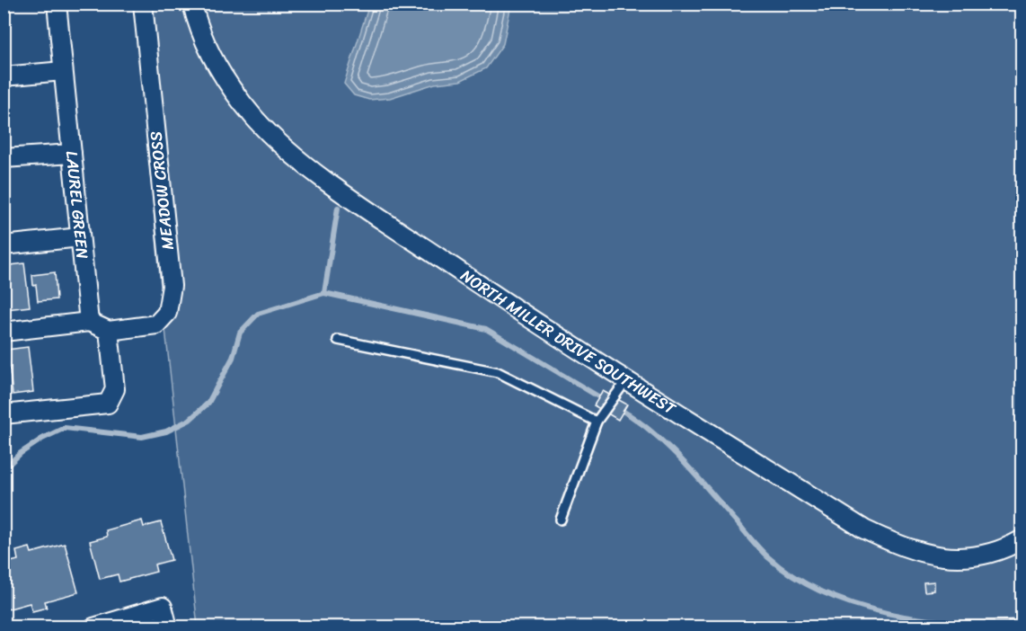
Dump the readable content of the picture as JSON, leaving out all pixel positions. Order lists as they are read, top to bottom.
{
  "streets": {
    "street": ["MEADOW CROSS", "LAUREL GREEN", "NORTH MILLER DRIVE SOUTHWEST"]
  }
}
